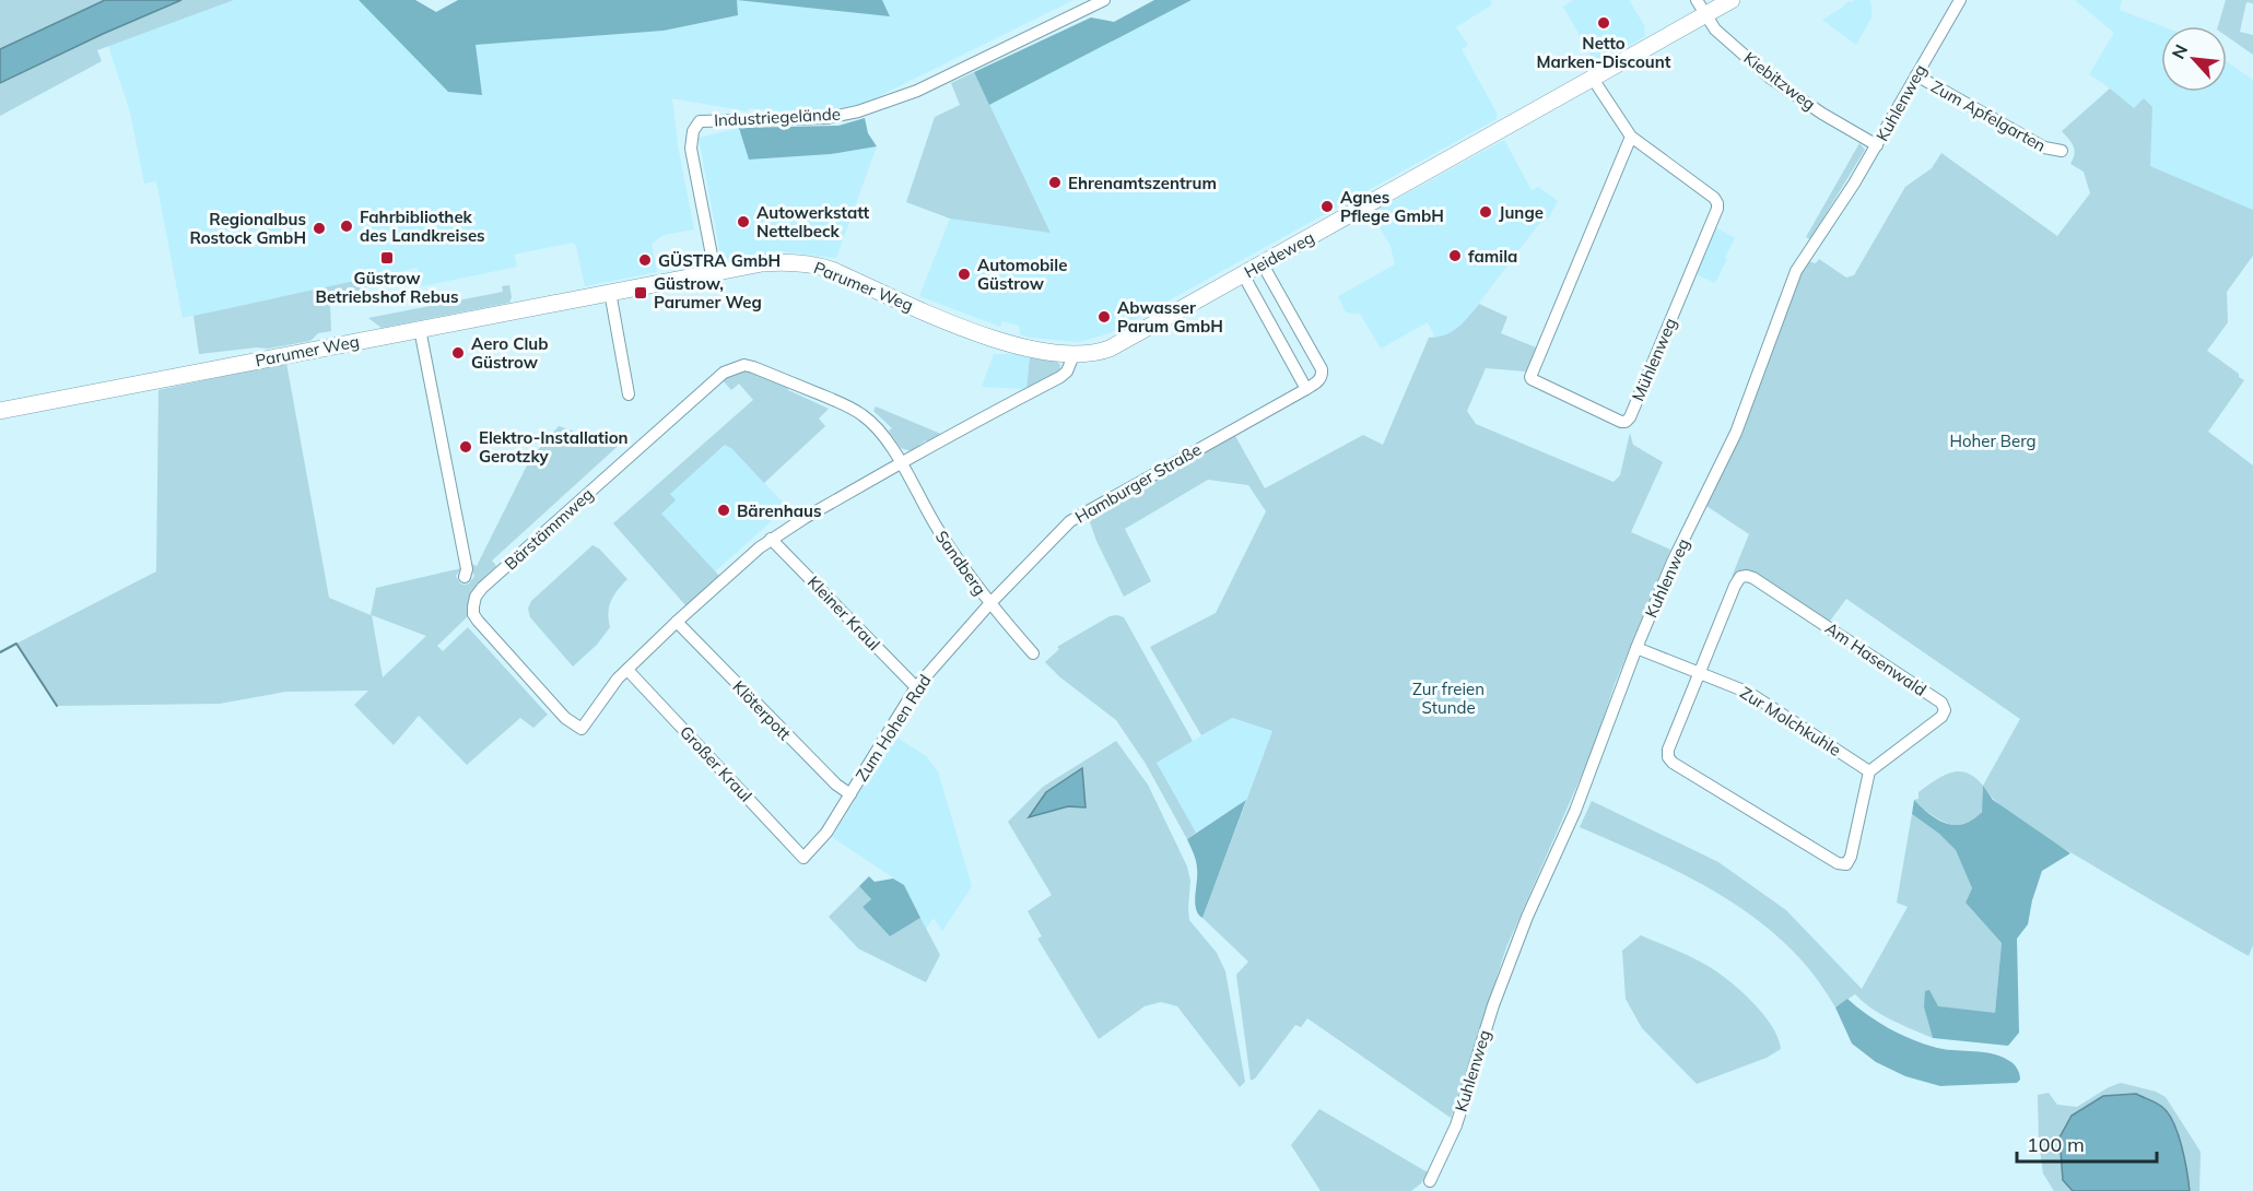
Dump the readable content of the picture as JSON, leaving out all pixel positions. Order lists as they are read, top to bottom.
{
  "streets": {
    "street": [
      "Kiebitzweg",
      "Kuhlenweg",
      "Zum Apfelgarten",
      "Industriegelände",
      "Heideweg",
      "Parumer Weg",
      "Mühlenweg",
      "Hamburger Straße",
      "Bärstämmweg",
      "Sandberg",
      "Kleiner Kraul",
      "Am Hasenwald",
      "Klöterpott",
      "Zur Molchkuhle",
      "Zum Hohen Rad",
      "Großer Kraul"
    ]
  },
  "crossings": [
    ["Kiebitzweg", "Kuhlenweg"],
    ["Kiebitzweg", "Heideweg"],
    ["Kuhlenweg", "Zum Apfelgarten"],
    ["Kuhlenweg", "Zur Molchkuhle"],
    ["Industriegelände", "Parumer Weg"],
    ["Heideweg", "Parumer Weg"],
    ["Heideweg", "Mühlenweg"],
    ["Hamburger Straße", "Sandberg"],
    ["Hamburger Straße", "Zum Hohen Rad"],
    ["Bärstämmweg", "Sandberg"],
    ["Bärstämmweg", "Kleiner Kraul"],
    ["Bärstämmweg", "Klöterpott"],
    ["Bärstämmweg", "Großer Kraul"],
    ["Sandberg", "Zum Hohen Rad"],
    ["Kleiner Kraul", "Zum Hohen Rad"],
    ["Am Hasenwald", "Zur Molchkuhle"],
    ["Klöterpott", "Zum Hohen Rad"],
    ["Zum Hohen Rad", "Großer Kraul"]
  ],
  "parks": ["Hoher Berg", "Zur freien Stunde"],
  "places": {
    "other": [
      "Netto Marken-Discount",
      "Ehrenamtszentrum",
      "Agnes Pflege GmbH",
      "Junge",
      "Autowerkstatt Nettelbeck",
      "Fahrbibliothek des Landkreises",
      "Regionalbus Rostock GmbH",
      "famila",
      "GÜSTRA GmbH",
      "Automobile Güstrow",
      "Abwasser Parum GmbH",
      "Aero Club Güstrow",
      "Elektro-Installation Gerotzky",
      "Bärenhaus"
    ],
    "transit": ["Güstrow Betriebshof Rebus", "Güstrow, Parumer Weg"]
  },
  "scale_bar": "100 m",
  "north": "top left"
}
